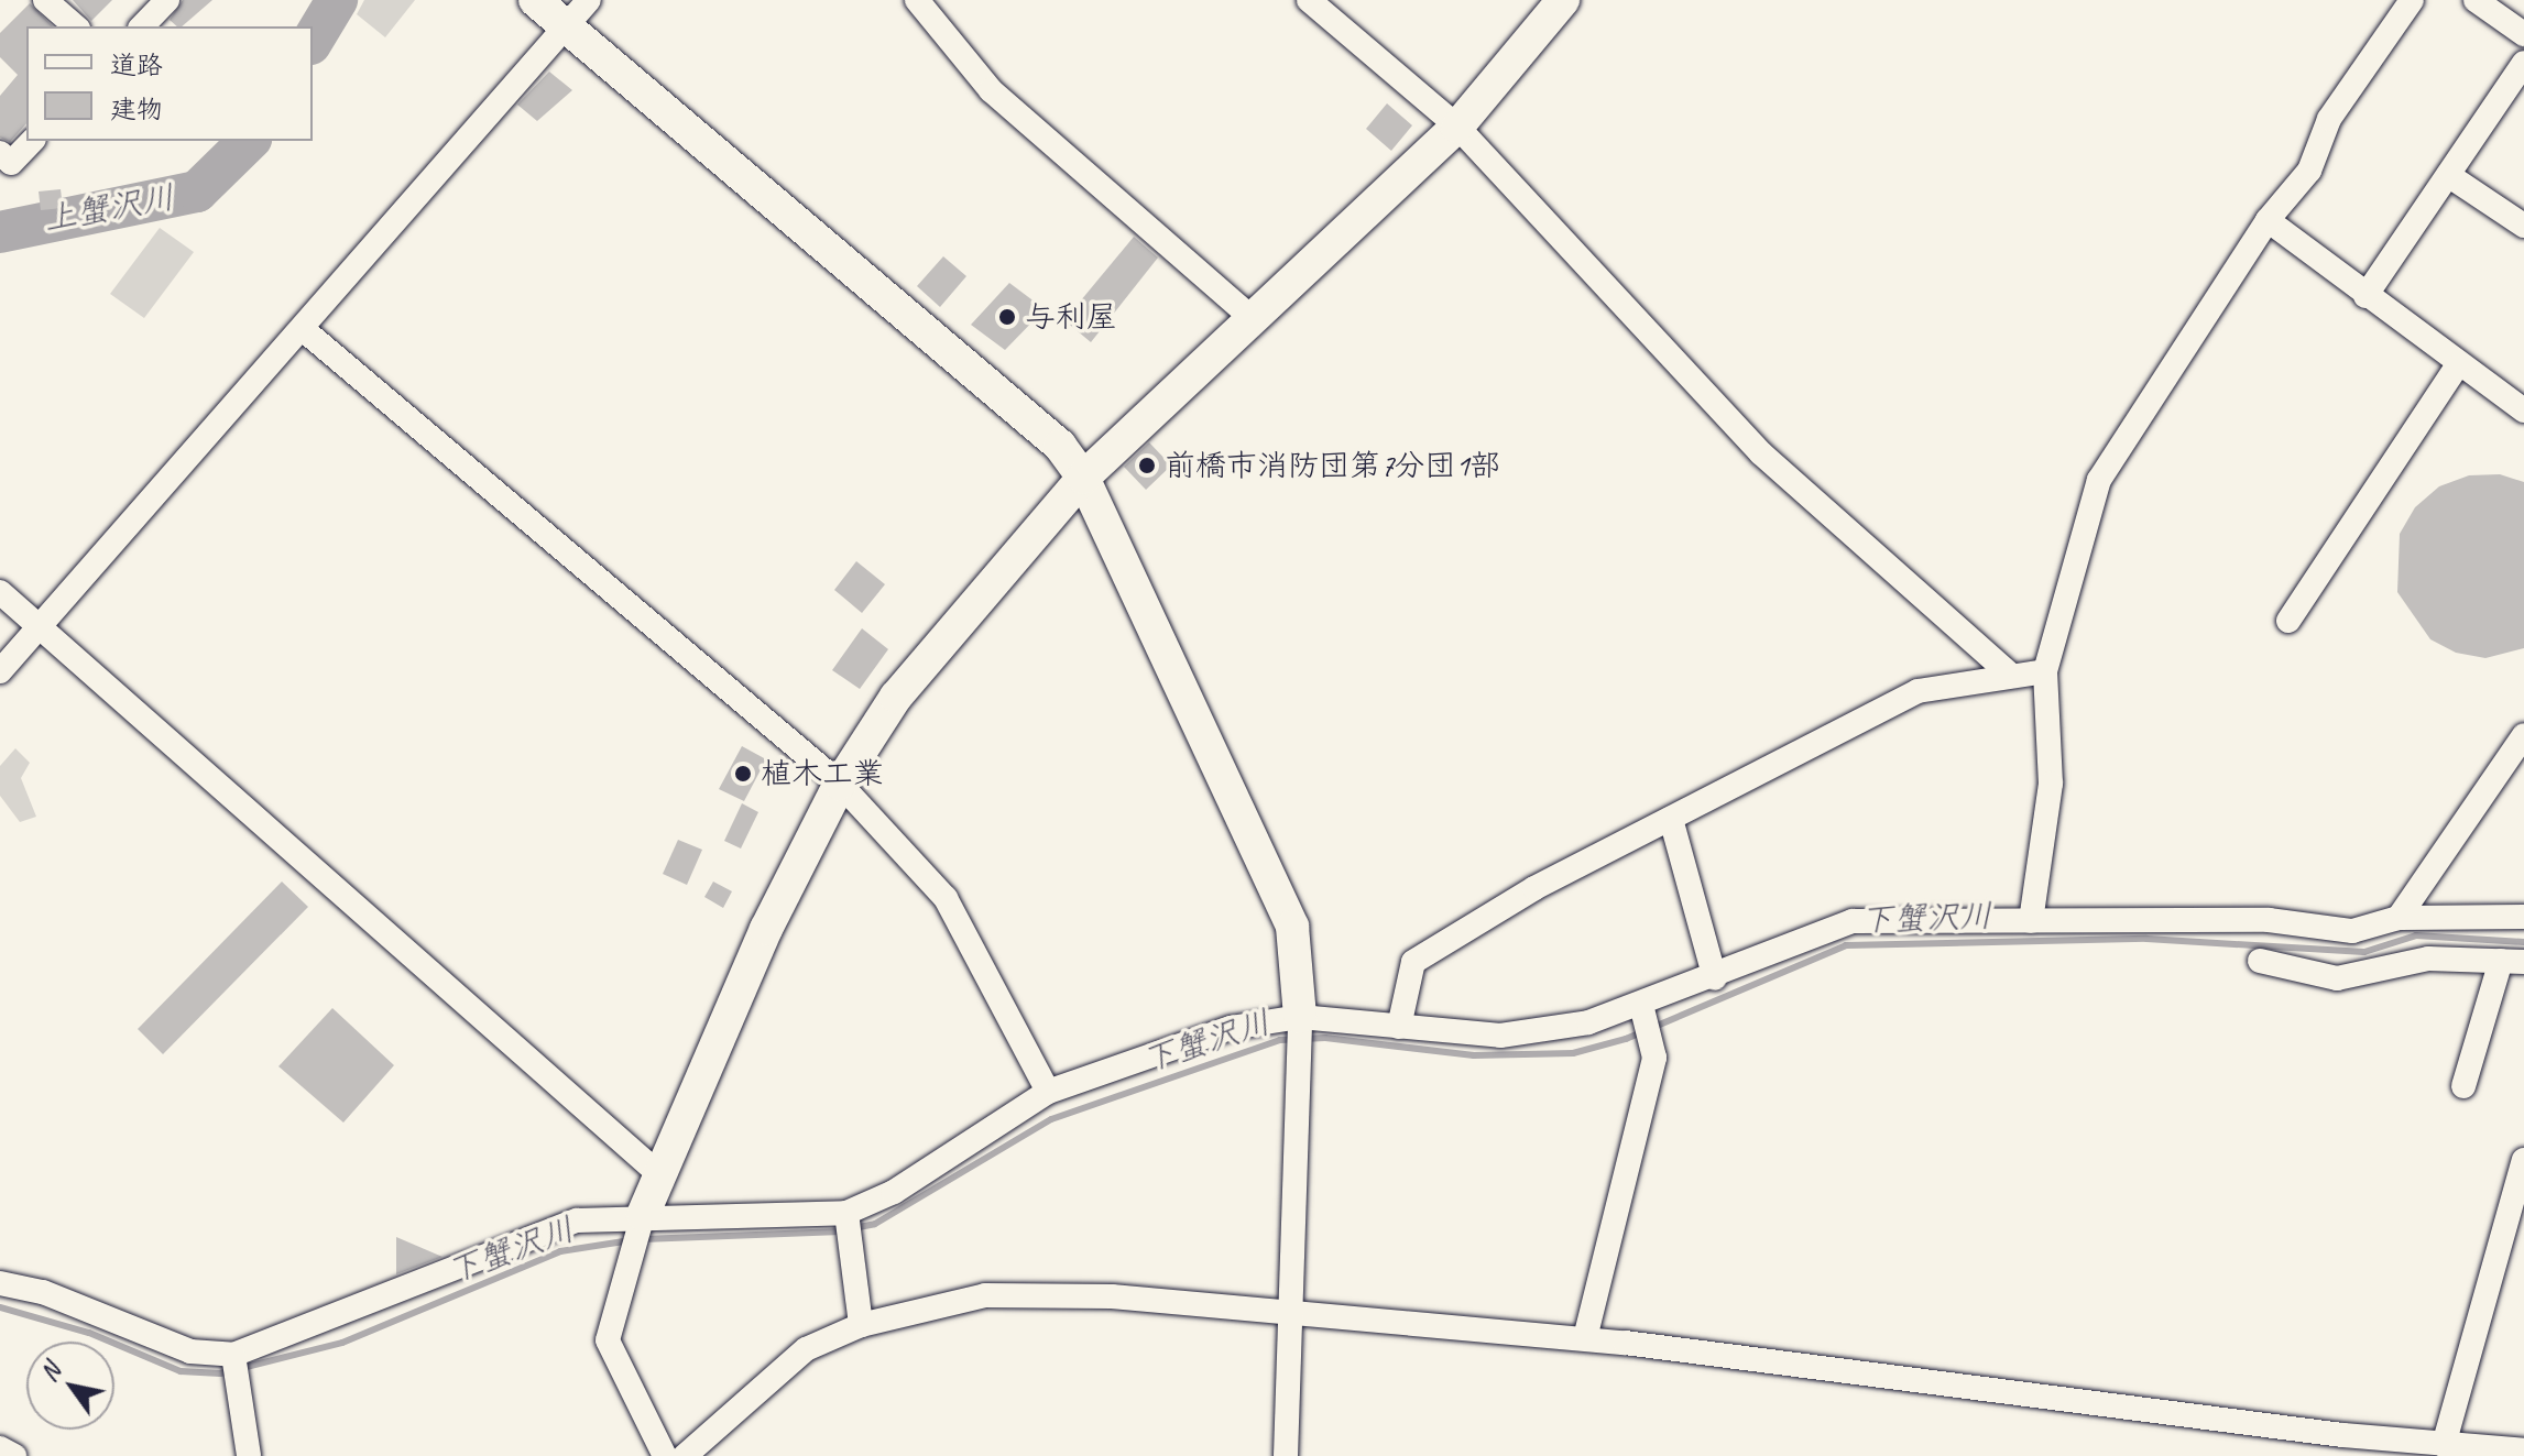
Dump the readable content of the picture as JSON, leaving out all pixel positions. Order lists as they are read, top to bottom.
{
  "water": ["上蟹沢川", "下蟹沢川"],
  "places": ["与利屋", "前橋市消防団第7分団1部", "植木工業"],
  "legend": ["道路", "建物"],
  "north": "top left"
}
